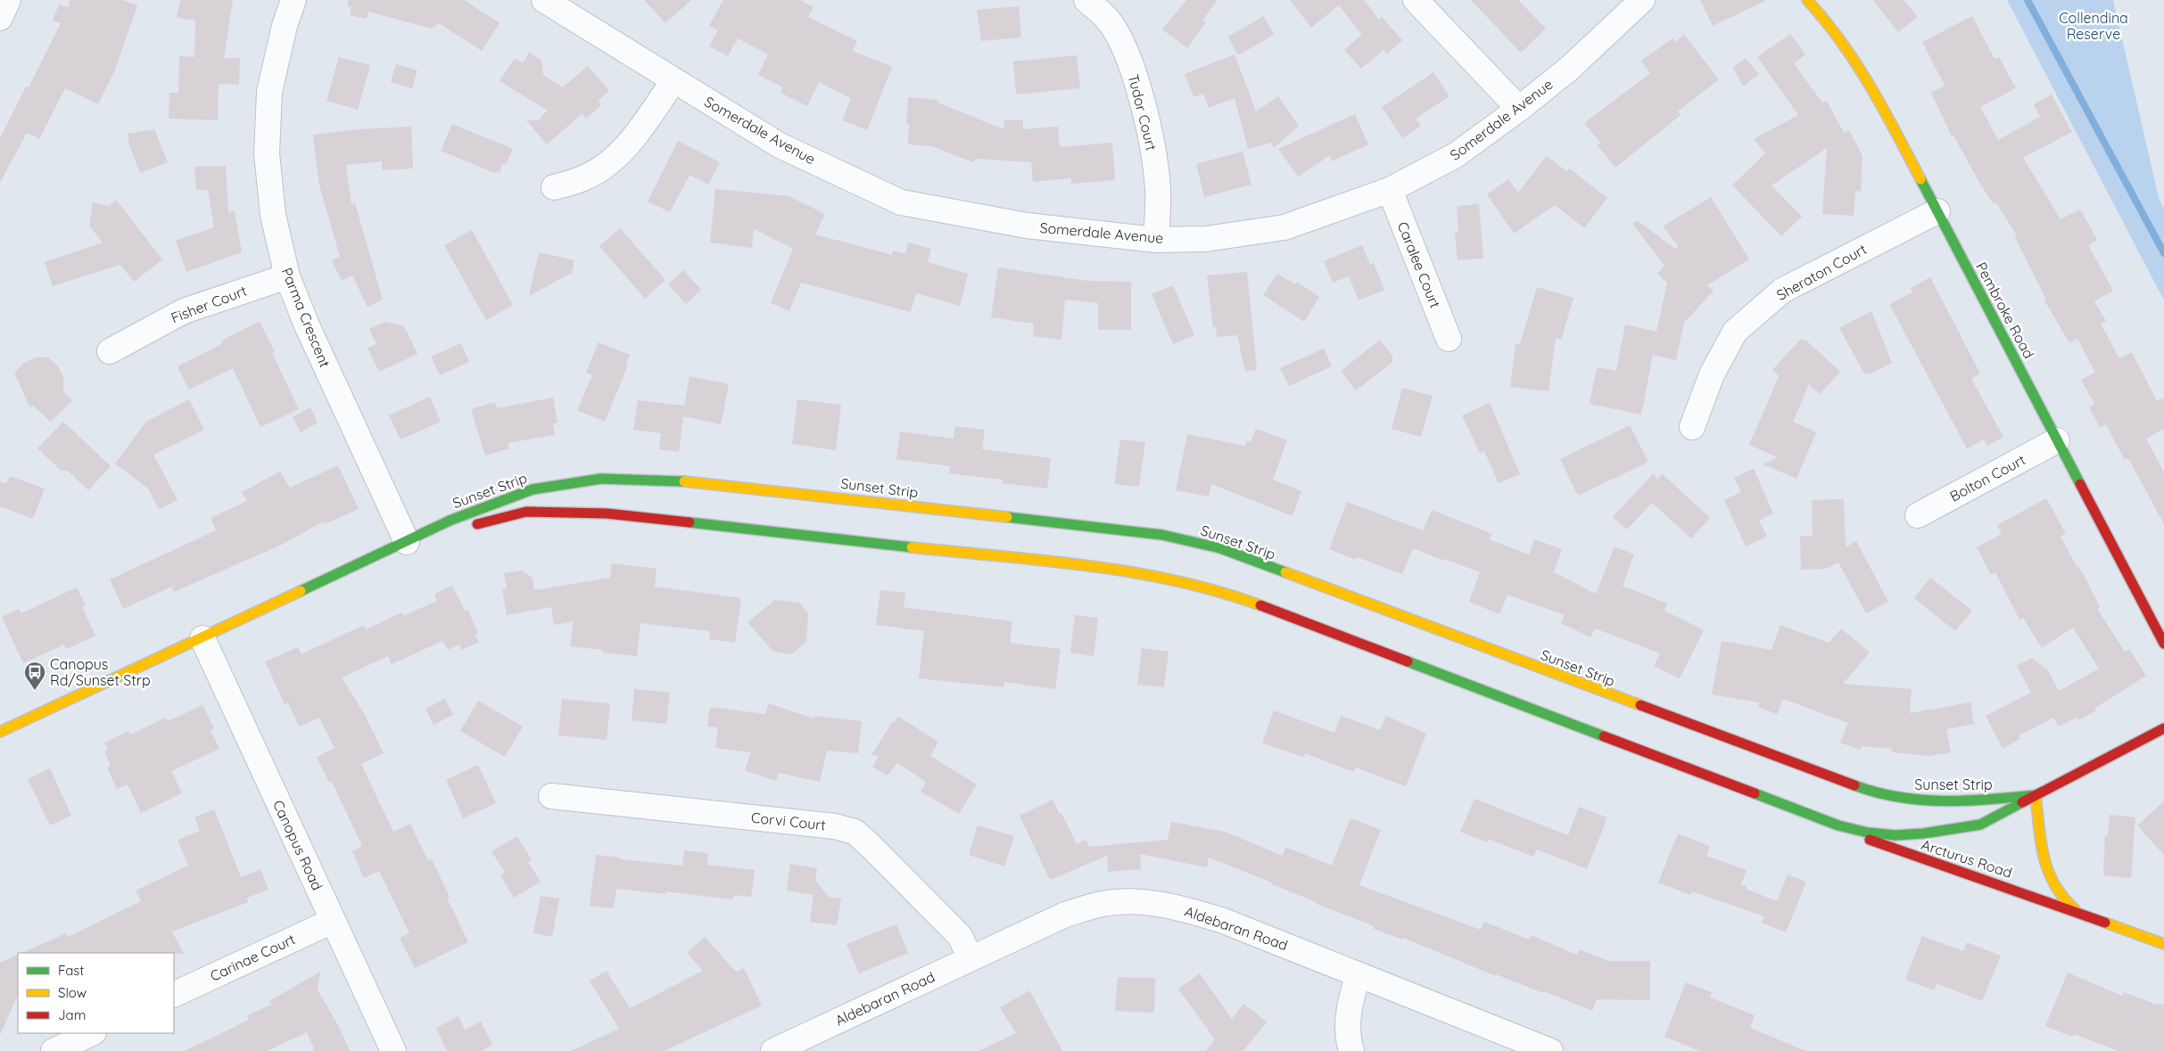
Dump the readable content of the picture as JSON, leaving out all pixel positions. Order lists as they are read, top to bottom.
{
  "streets": {
    "street": [
      "Tudor Court",
      "Somerdale Avenue",
      "Caralee Court",
      "Sheraton Court",
      "Fisher Court",
      "Pembroke Road",
      "Parma Crescent",
      "Bolton Court",
      "Sunset Strip",
      "Corvi Court",
      "Canopus Road",
      "Arcturus Road",
      "Aldebaran Road",
      "Carinae Court"
    ]
  },
  "crossings": [
    ["Tudor Court", "Somerdale Avenue"],
    ["Somerdale Avenue", "Caralee Court"],
    ["Sheraton Court", "Pembroke Road"],
    ["Fisher Court", "Parma Crescent"],
    ["Pembroke Road", "Bolton Court"],
    ["Parma Crescent", "Sunset Strip"],
    ["Sunset Strip", "Canopus Road"],
    ["Sunset Strip", "Arcturus Road"],
    ["Corvi Court", "Aldebaran Road"],
    ["Canopus Road", "Carinae Court"]
  ],
  "parks": ["Collendina Reserve"],
  "places": {
    "bus stop": ["Canopus Rd/Sunset Strp"]
  },
  "legend": ["Fast", "Slow", "Jam"]
}
